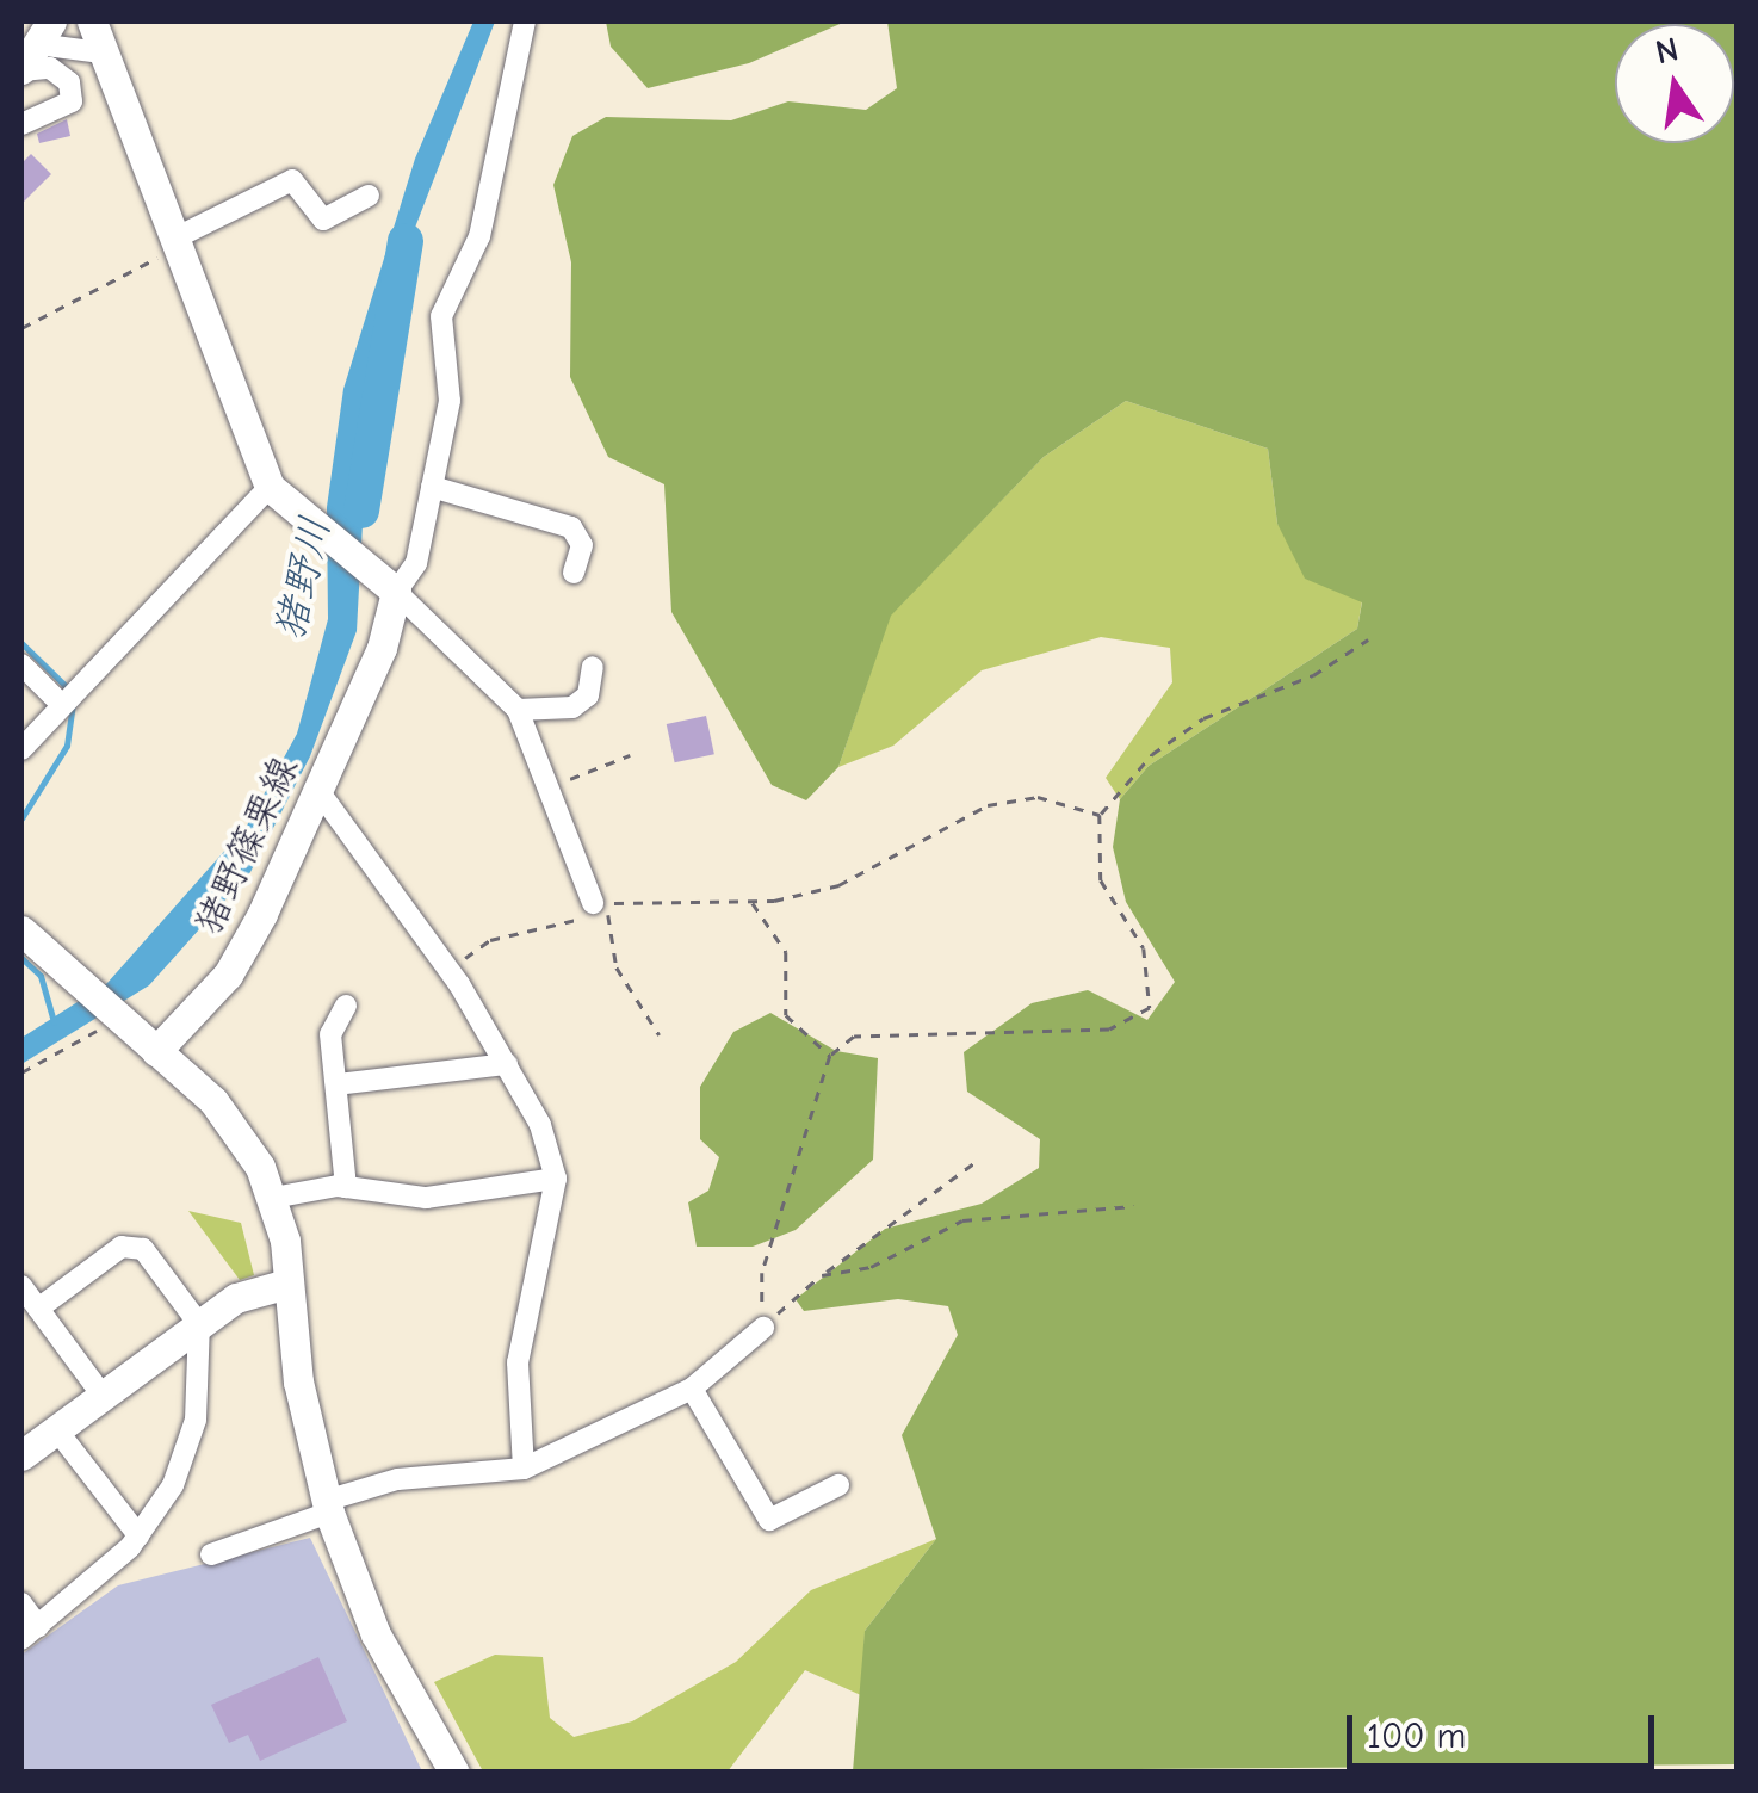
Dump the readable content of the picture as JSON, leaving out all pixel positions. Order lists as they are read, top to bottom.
{
  "streets": {
    "main road": ["猪野篠栗線"]
  },
  "water": ["猪野川"],
  "scale_bar": "100 m",
  "north": "top"
}
